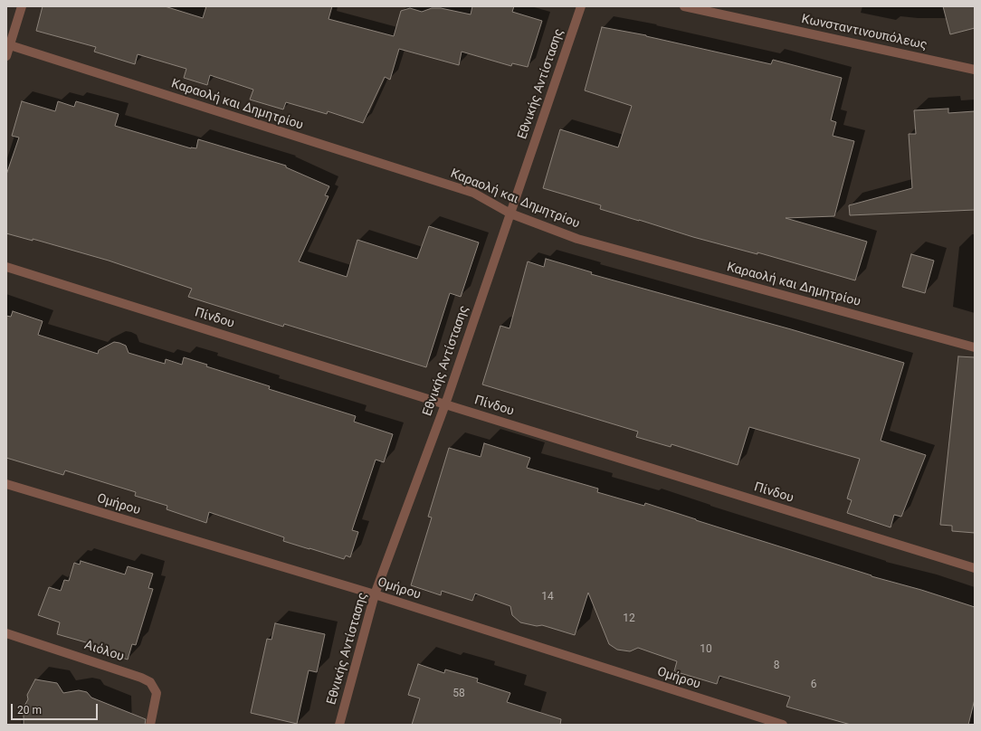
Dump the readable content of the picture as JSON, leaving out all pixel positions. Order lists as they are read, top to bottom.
{
  "streets": {
    "street": [
      "Κωνσταντινουπόλεως",
      "Εθνικής Αντίστασης",
      "Καραολή και Δημητρίου",
      "Πίνδου",
      "Ομήρου",
      "Αιόλου"
    ]
  },
  "crossings": [
    ["Εθνικής Αντίστασης", "Καραολή και Δημητρίου"],
    ["Εθνικής Αντίστασης", "Πίνδου"],
    ["Εθνικής Αντίστασης", "Ομήρου"]
  ],
  "house_numbers": [
    "14",
    "12",
    "10",
    "8",
    "6",
    "58"
  ],
  "scale_bar": "20 m"
}
